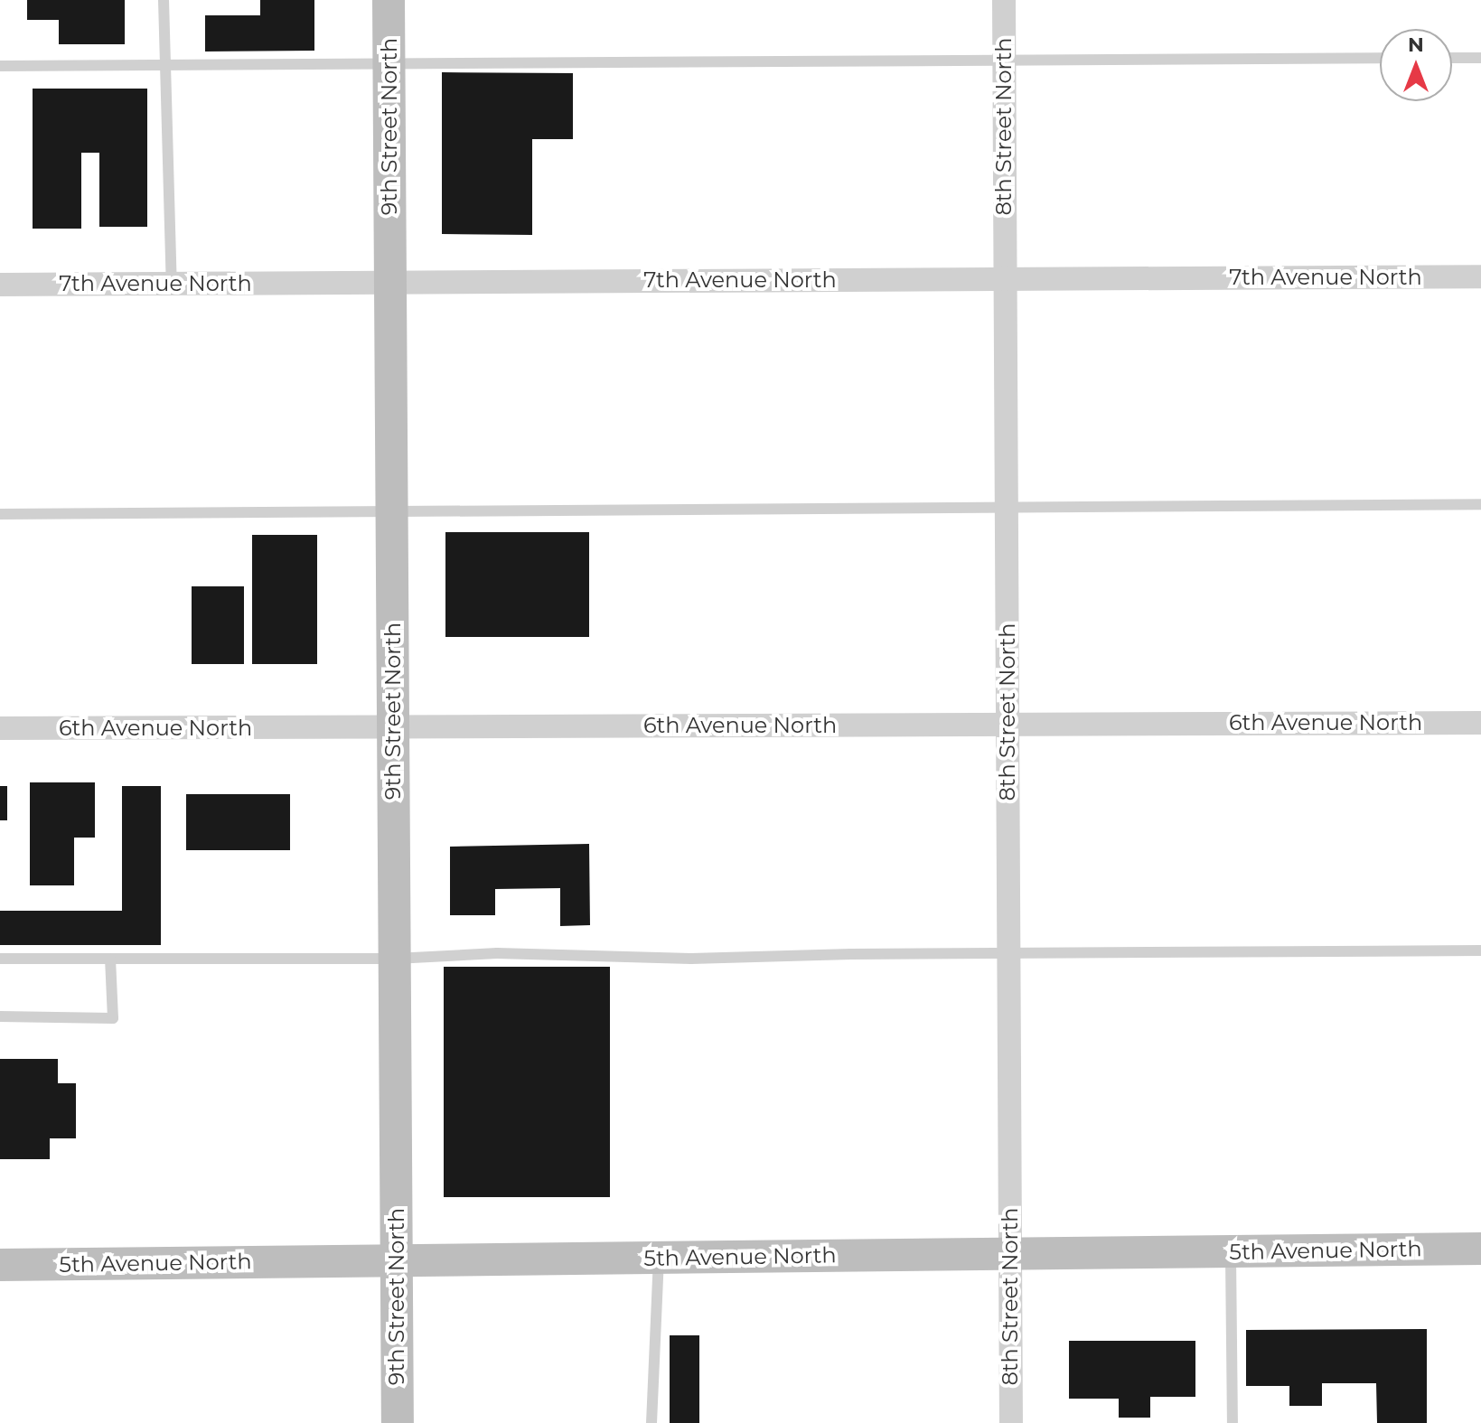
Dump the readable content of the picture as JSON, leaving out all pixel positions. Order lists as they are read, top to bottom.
{
  "streets": {
    "street": [
      "9th Street North",
      "8th Street North",
      "7th Avenue North",
      "6th Avenue North",
      "5th Avenue North"
    ]
  },
  "crossings": [
    ["9th Street North", "7th Avenue North"],
    ["9th Street North", "6th Avenue North"],
    ["9th Street North", "5th Avenue North"],
    ["8th Street North", "7th Avenue North"],
    ["8th Street North", "6th Avenue North"],
    ["8th Street North", "5th Avenue North"]
  ],
  "north": "top"
}
